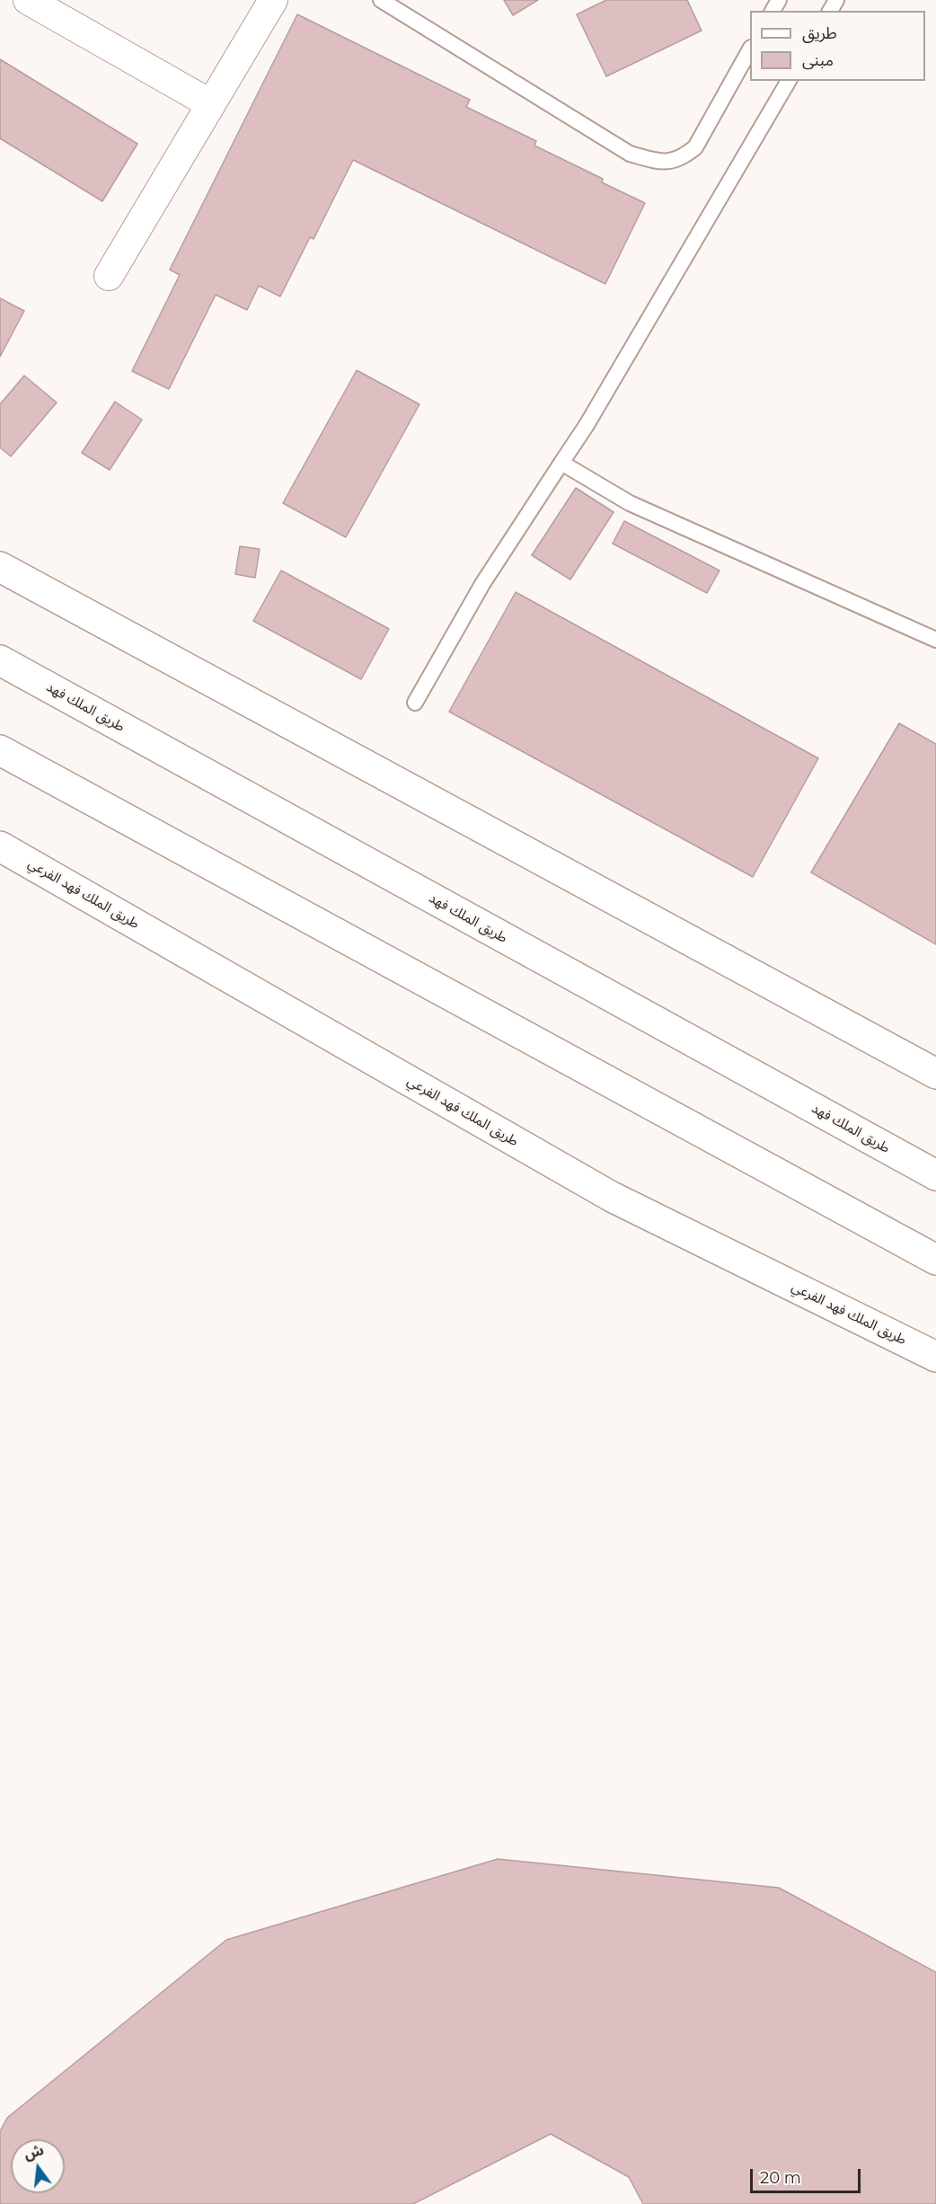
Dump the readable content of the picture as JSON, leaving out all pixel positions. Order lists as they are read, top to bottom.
{
  "streets": {
    "main road": ["طريق الملك فهد", "طريق الملك فهد الفرعي"]
  },
  "legend": ["طريق", "مبنى"],
  "scale_bar": "20 m",
  "north": "top"
}
